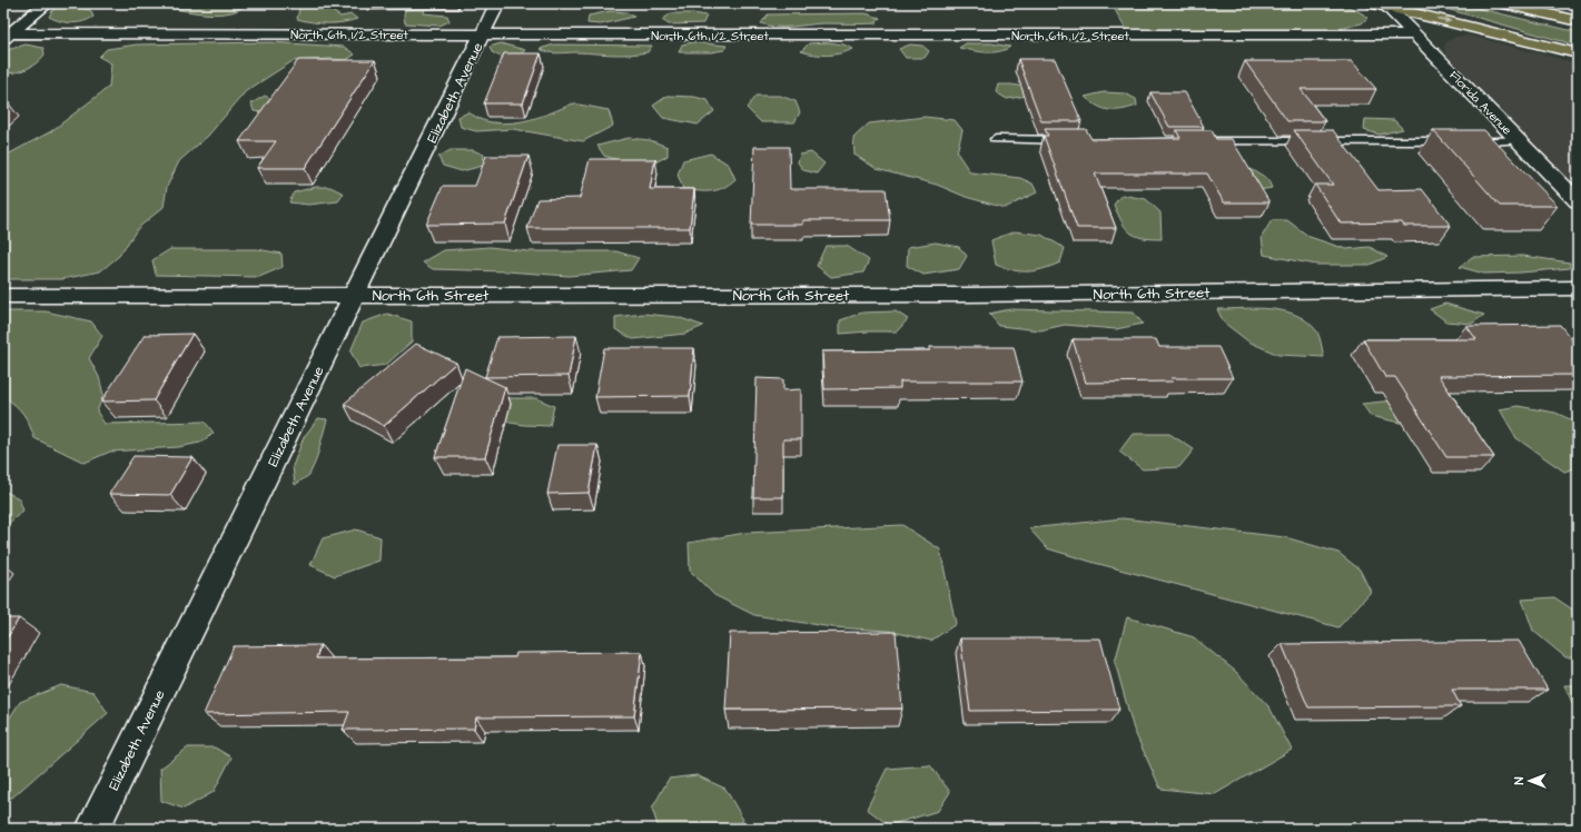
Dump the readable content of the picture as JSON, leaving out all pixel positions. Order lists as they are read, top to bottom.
{
  "streets": {
    "street": [
      "North 6th 1/2 Street",
      "Elizabeth Avenue",
      "Florida Avenue",
      "North 6th Street"
    ]
  },
  "crossings": [
    ["North 6th 1/2 Street", "Elizabeth Avenue"],
    ["North 6th 1/2 Street", "Florida Avenue"],
    ["Elizabeth Avenue", "North 6th Street"]
  ],
  "north": "left"
}
